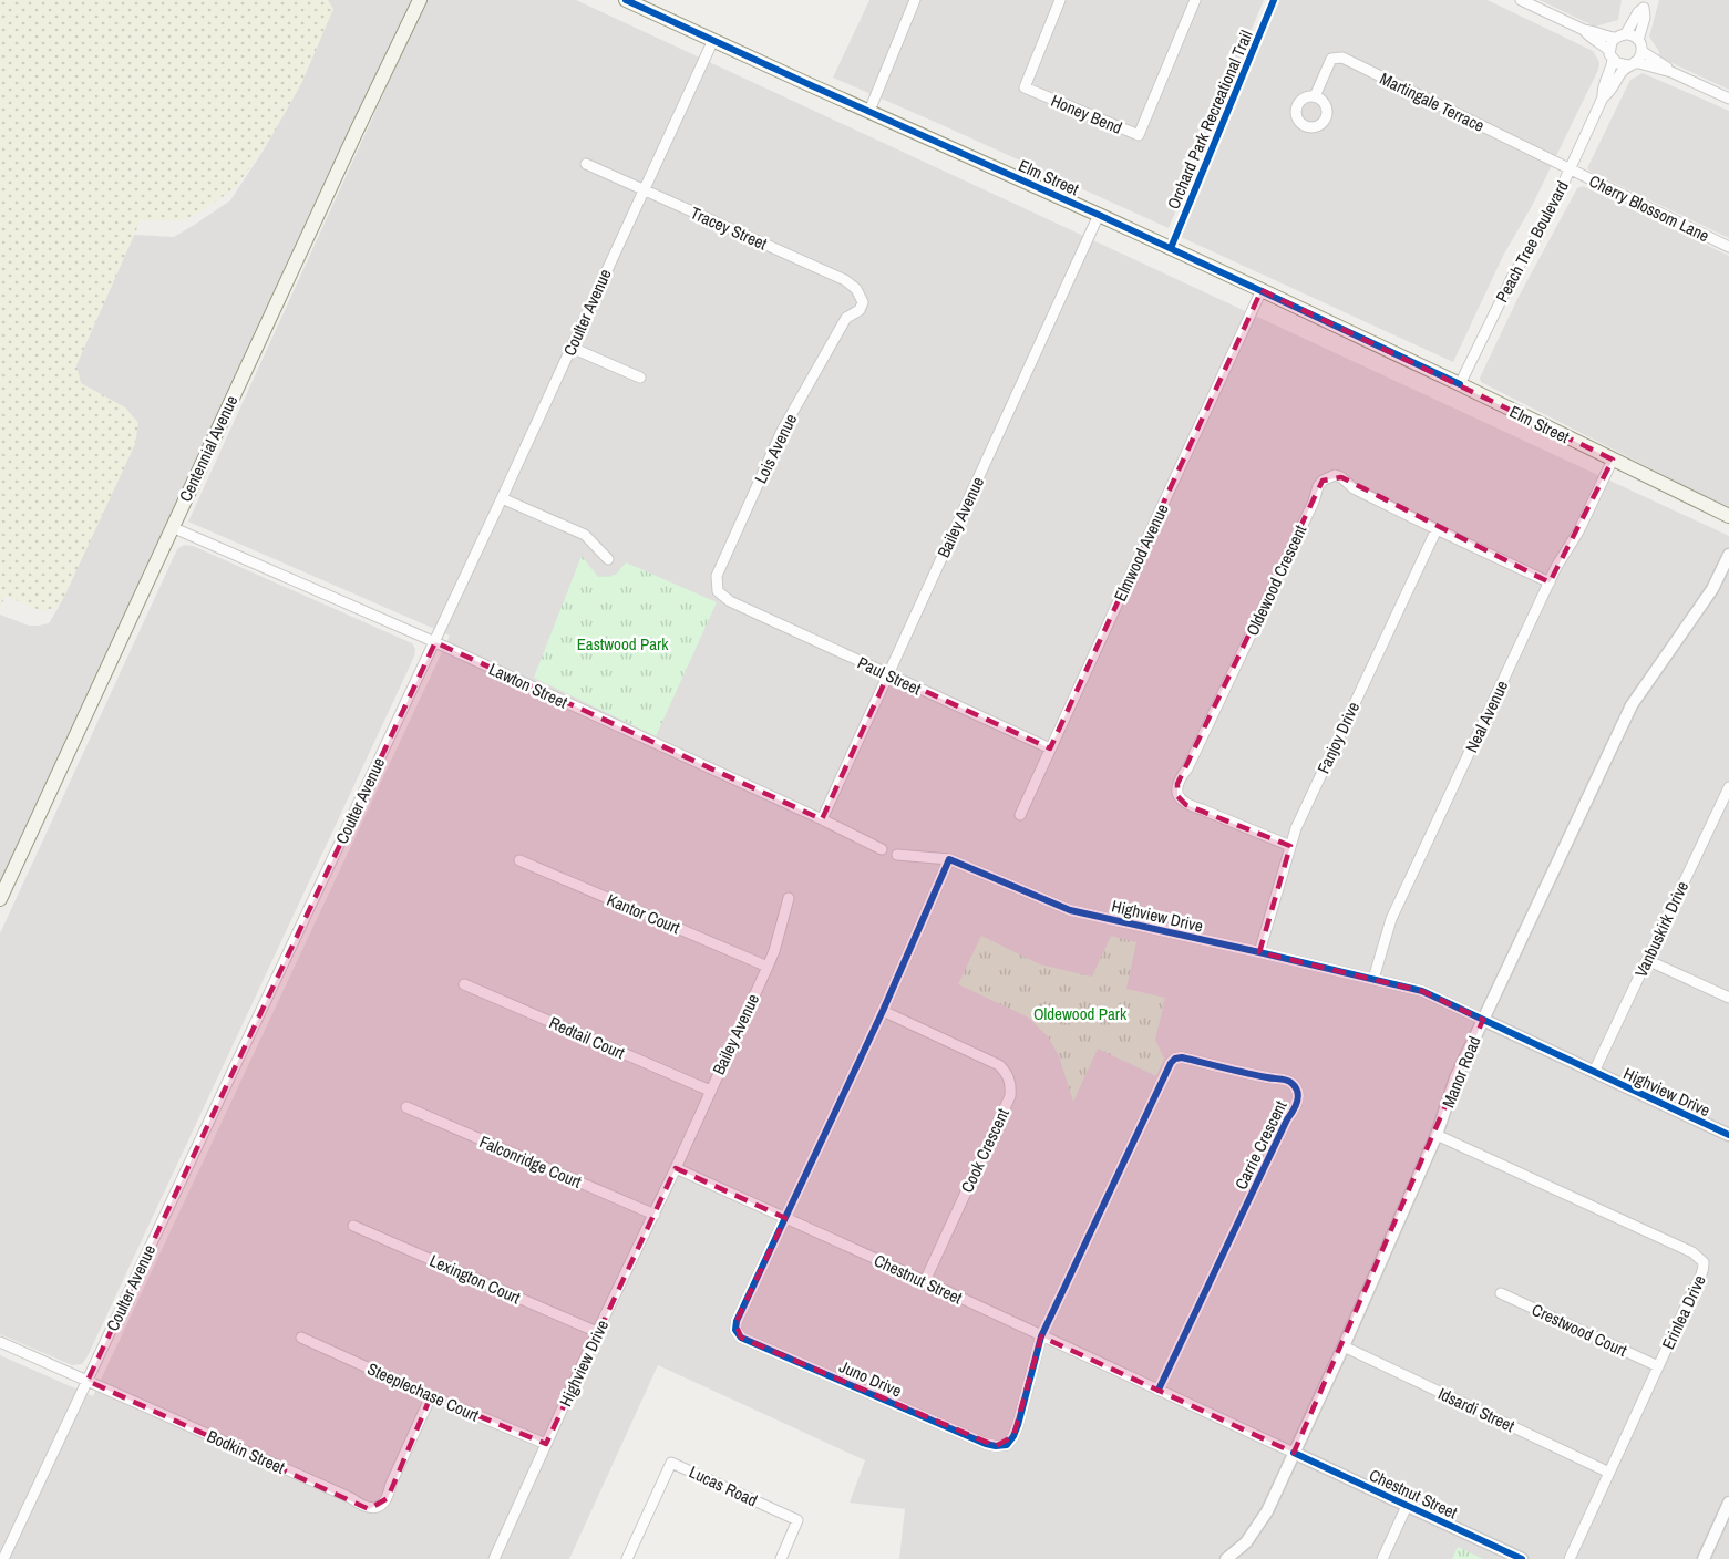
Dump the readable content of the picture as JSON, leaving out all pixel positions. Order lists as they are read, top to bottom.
{
  "streets": {
    "main road": ["Elm Street", "Centennial Avenue"],
    "street": [
      "Martingale Terrace",
      "Honey Bend",
      "Cherry Blossom Lane",
      "Tracey Street",
      "Peach Tree Boulevard",
      "Coulter Avenue",
      "Lois Avenue",
      "Bailey Avenue",
      "Elmwood Avenue",
      "Oldewood Crescent",
      "Paul Street",
      "Lawton Street",
      "Neal Avenue",
      "Fanjoy Drive",
      "Kantor Court",
      "Highview Drive",
      "Vanbuskirk Drive",
      "Redtail Court",
      "Manor Road",
      "Carrie Crescent",
      "Cook Crescent",
      "Falconridge Court",
      "Lexington Court",
      "Chestnut Street",
      "Erinlea Drive",
      "Crestwood Court",
      "Juno Drive",
      "Steeplechase Court",
      "Idsardi Street",
      "Bodkin Street",
      "Lucas Road"
    ],
    "cycle path": ["Orchard Park Recreational Trail"]
  },
  "crossings": [
    ["Martingale Terrace", "Cherry Blossom Lane"],
    ["Martingale Terrace", "Peach Tree Boulevard"],
    ["Elm Street", "Peach Tree Boulevard"],
    ["Elm Street", "Coulter Avenue"],
    ["Elm Street", "Bailey Avenue"],
    ["Elm Street", "Elmwood Avenue"],
    ["Elm Street", "Neal Avenue"],
    ["Cherry Blossom Lane", "Peach Tree Boulevard"],
    ["Tracey Street", "Coulter Avenue"],
    ["Tracey Street", "Lois Avenue"],
    ["Coulter Avenue", "Lawton Street"],
    ["Coulter Avenue", "Bodkin Street"],
    ["Centennial Avenue", "Lawton Street"],
    ["Lois Avenue", "Paul Street"],
    ["Bailey Avenue", "Paul Street"],
    ["Bailey Avenue", "Lawton Street"],
    ["Bailey Avenue", "Kantor Court"],
    ["Bailey Avenue", "Highview Drive"],
    ["Bailey Avenue", "Redtail Court"],
    ["Bailey Avenue", "Chestnut Street"],
    ["Elmwood Avenue", "Paul Street"],
    ["Oldewood Crescent", "Neal Avenue"],
    ["Oldewood Crescent", "Fanjoy Drive"],
    ["Neal Avenue", "Highview Drive"],
    ["Fanjoy Drive", "Highview Drive"],
    ["Highview Drive", "Vanbuskirk Drive"],
    ["Highview Drive", "Manor Road"],
    ["Highview Drive", "Falconridge Court"],
    ["Highview Drive", "Lexington Court"],
    ["Highview Drive", "Chestnut Street"],
    ["Highview Drive", "Steeplechase Court"],
    ["Manor Road", "Chestnut Street"],
    ["Manor Road", "Erinlea Drive"],
    ["Manor Road", "Idsardi Street"],
    ["Carrie Crescent", "Chestnut Street"],
    ["Carrie Crescent", "Juno Drive"],
    ["Cook Crescent", "Chestnut Street"],
    ["Chestnut Street", "Juno Drive"],
    ["Erinlea Drive", "Crestwood Court"],
    ["Erinlea Drive", "Idsardi Street"],
    ["Steeplechase Court", "Bodkin Street"]
  ],
  "parks": ["Eastwood Park", "Oldewood Park"]
}
